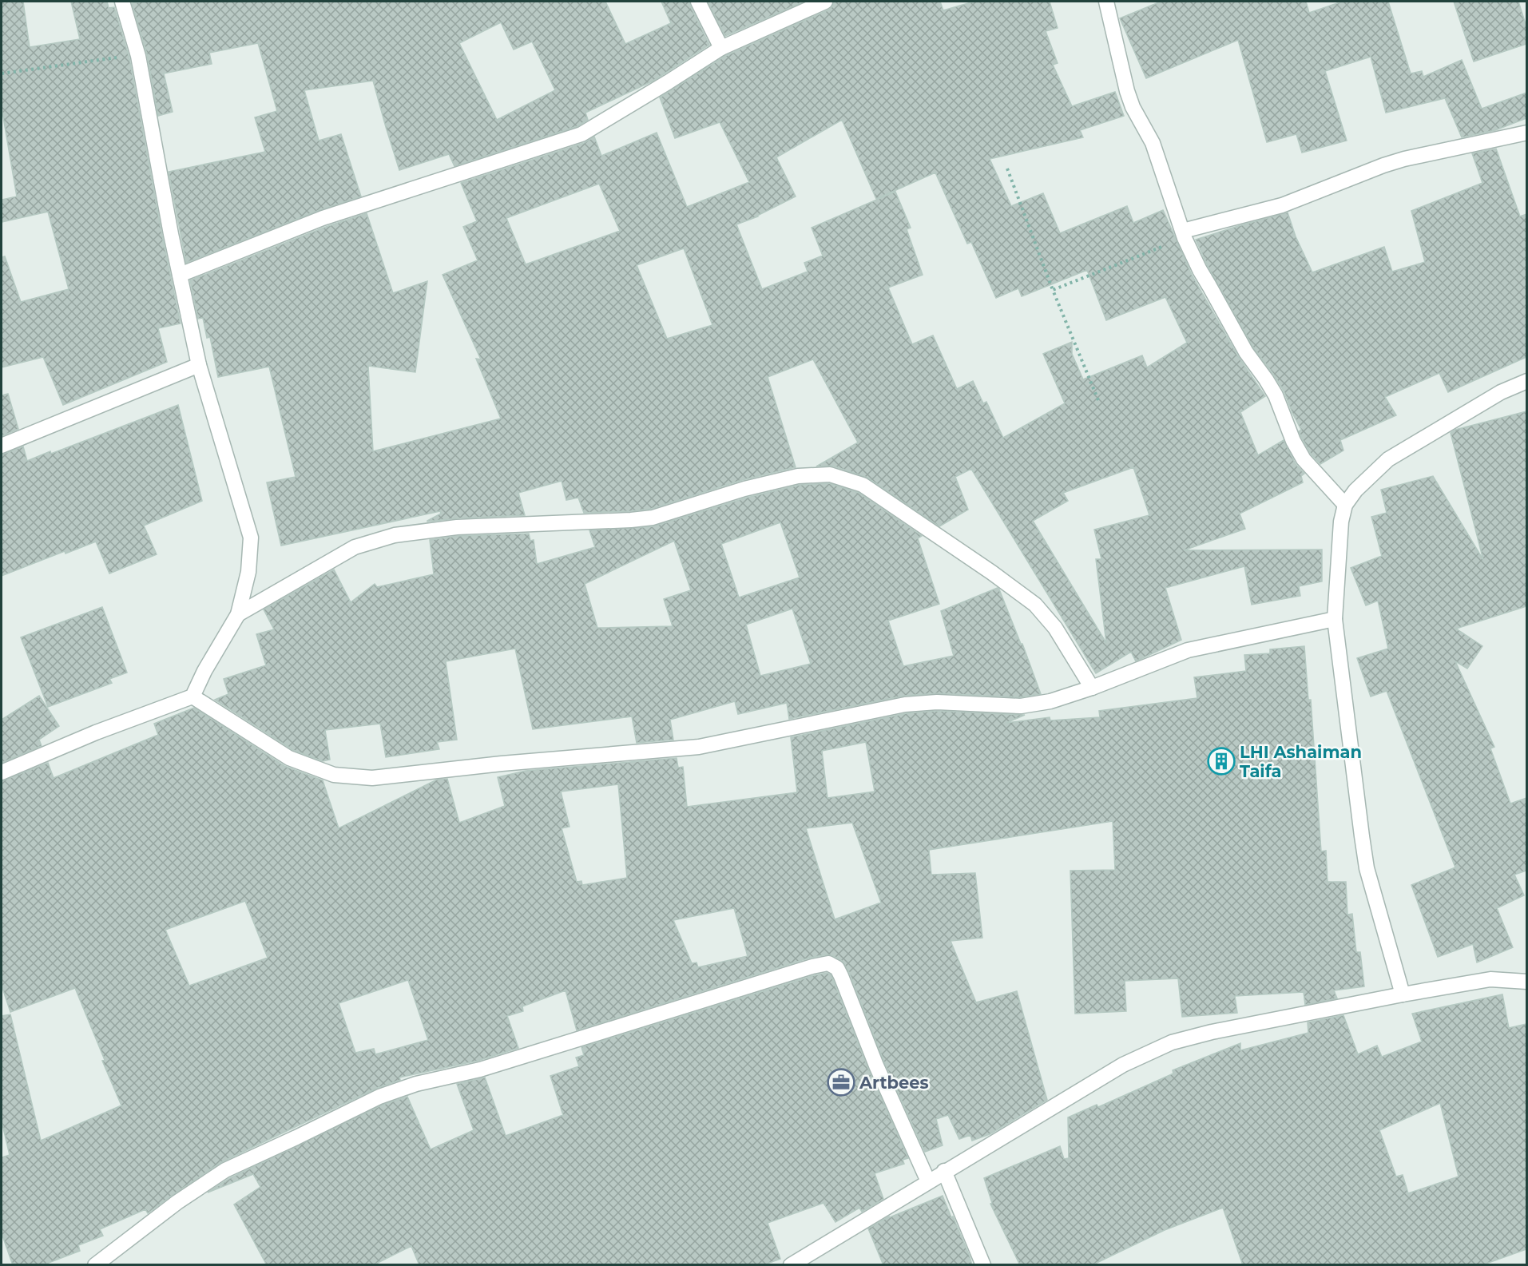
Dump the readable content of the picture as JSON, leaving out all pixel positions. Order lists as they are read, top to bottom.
{
  "places": {
    "building": ["LHI Ashaiman Taifa"],
    "office": ["Artbees"]
  }
}
